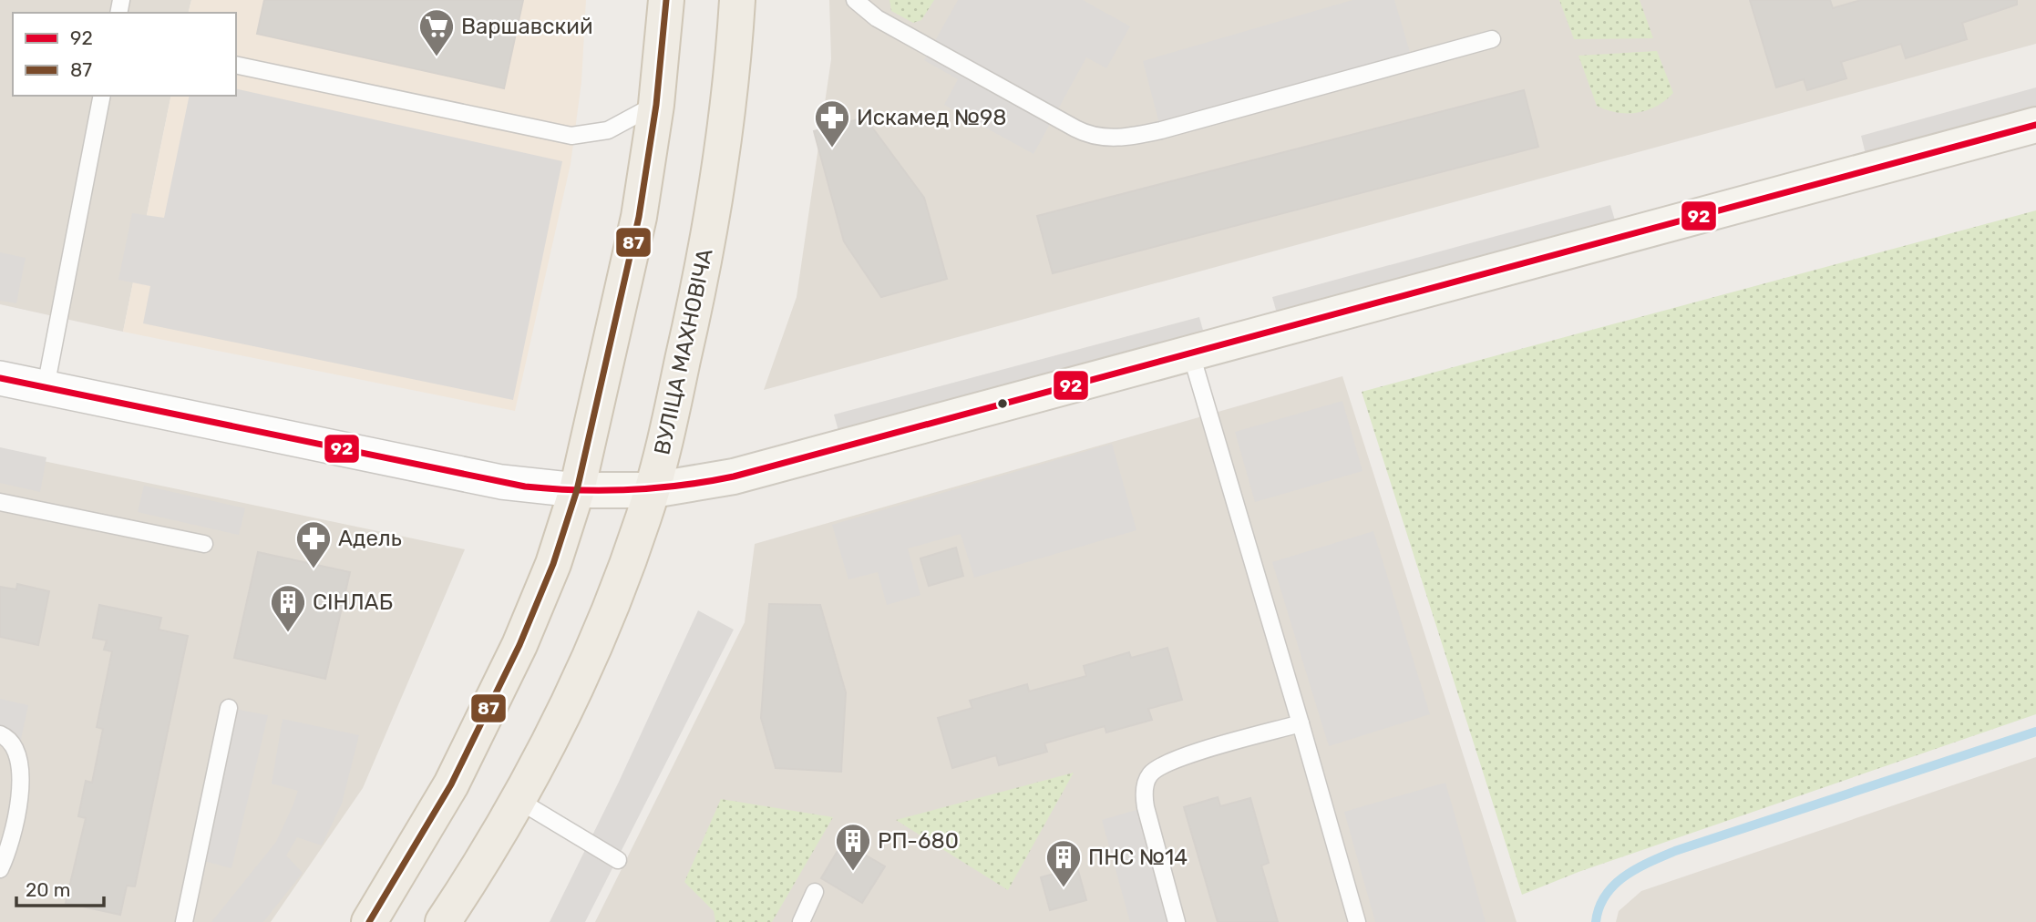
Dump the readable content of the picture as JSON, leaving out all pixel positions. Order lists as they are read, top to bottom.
{
  "streets": {
    "main road": ["ВУЛІЦА МАХНОВІЧА"]
  },
  "places": {
    "supermarket": ["Варшавский"],
    "pharmacy": ["Искамед №98", "Адель"],
    "building": ["СІНЛАБ", "РП-680", "ПНС №14"]
  },
  "lines": ["transit line 87", "transit line 92"],
  "legend": ["92", "87"],
  "scale_bar": "20 m"
}
